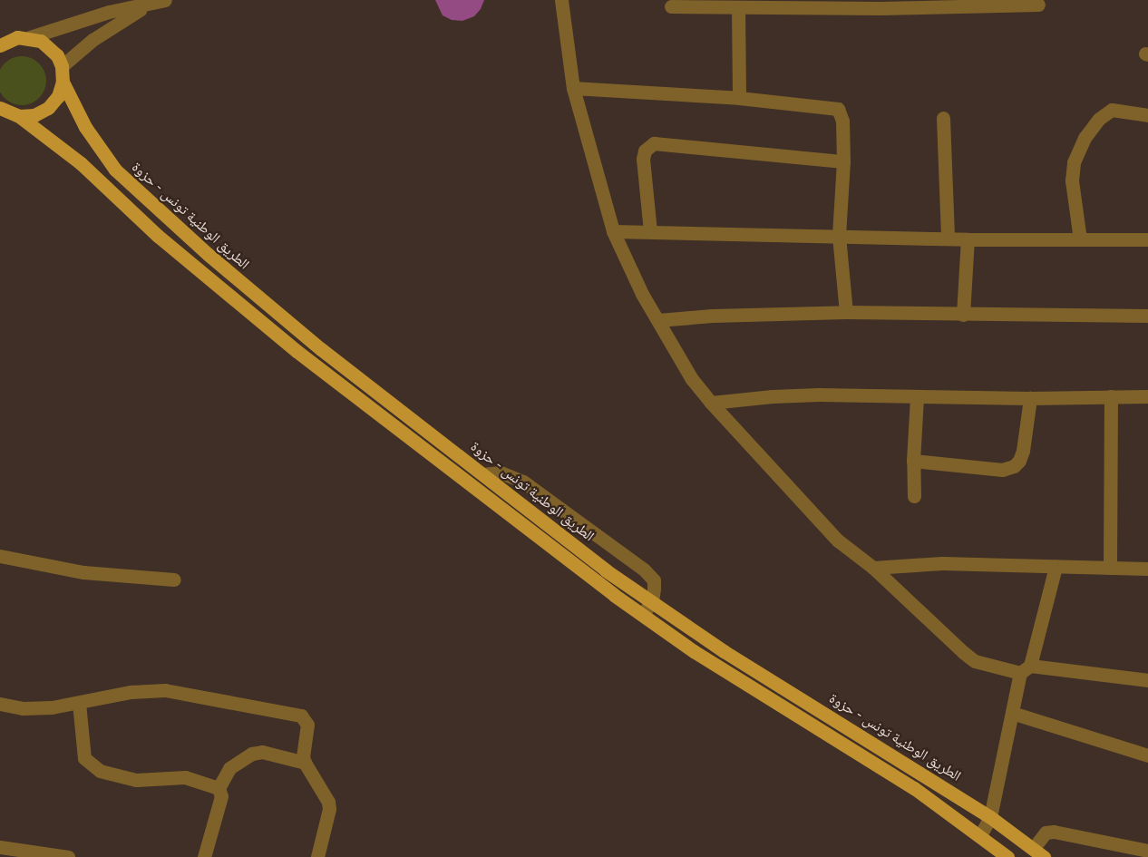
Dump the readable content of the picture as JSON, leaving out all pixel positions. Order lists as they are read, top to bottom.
{
  "streets": {
    "main road": ["الطريق الوطنية تونس - حزوة"]
  }
}
